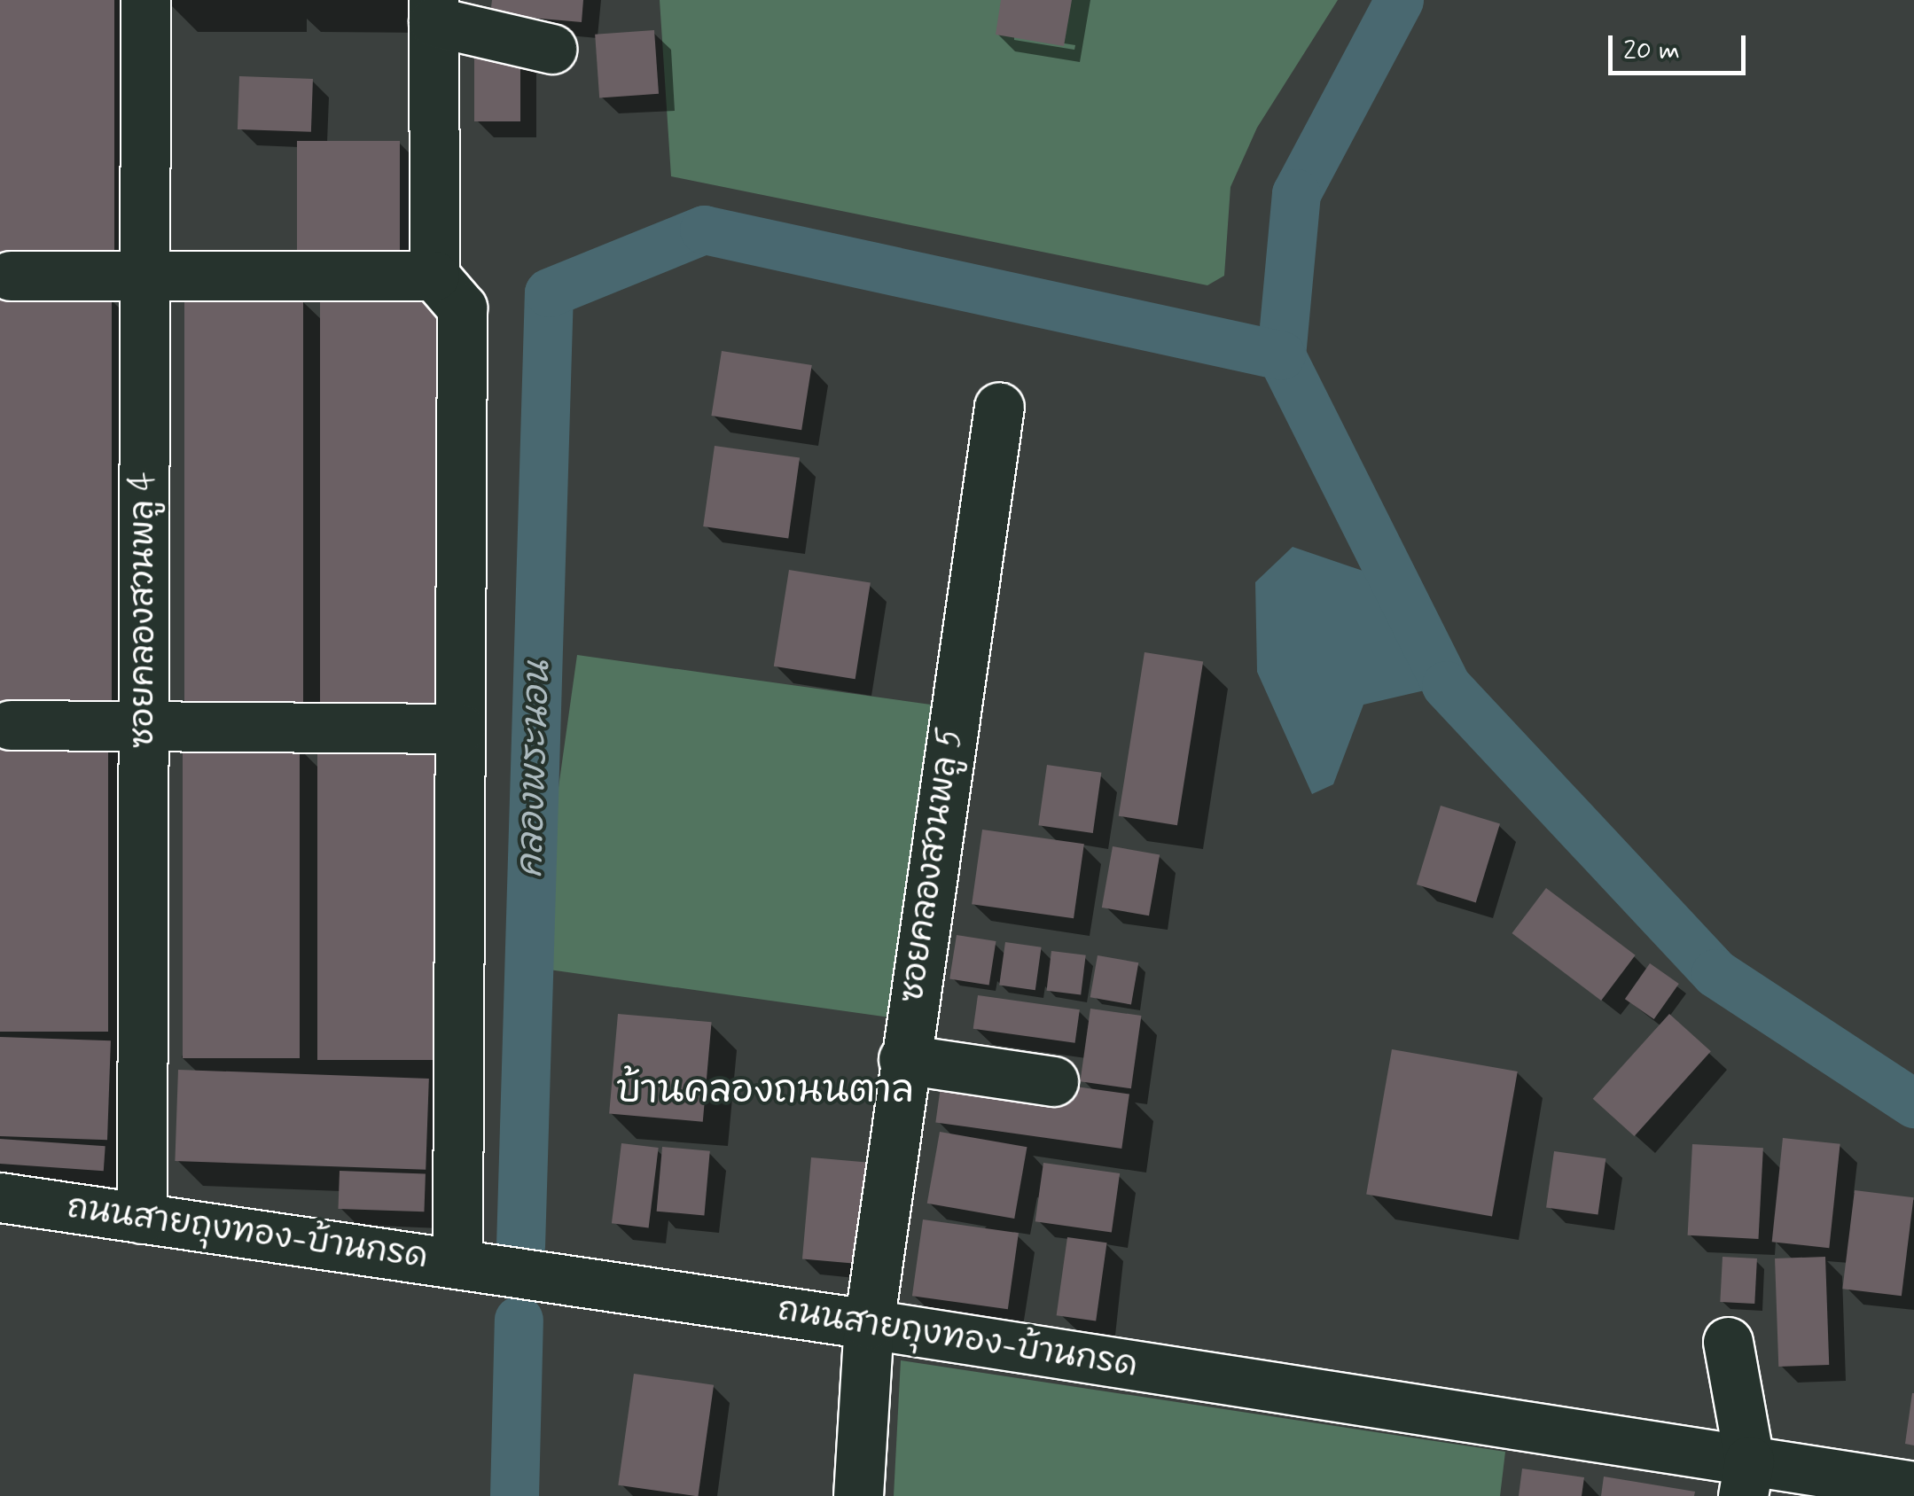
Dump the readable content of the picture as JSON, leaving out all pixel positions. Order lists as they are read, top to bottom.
{
  "streets": {
    "street": ["ซอยคลองสวนพลู 4", "ซอยคลองสวนพลู 5", "ถนนสายถุงทอง-บ้านกรด"]
  },
  "crossings": [
    ["ซอยคลองสวนพลู 4", "ถนนสายถุงทอง-บ้านกรด"],
    ["ซอยคลองสวนพลู 5", "ถนนสายถุงทอง-บ้านกรด"]
  ],
  "districts": ["บ้านคลองถนนตาล"],
  "water": ["คลองพระนอน"],
  "scale_bar": "20 m"
}
